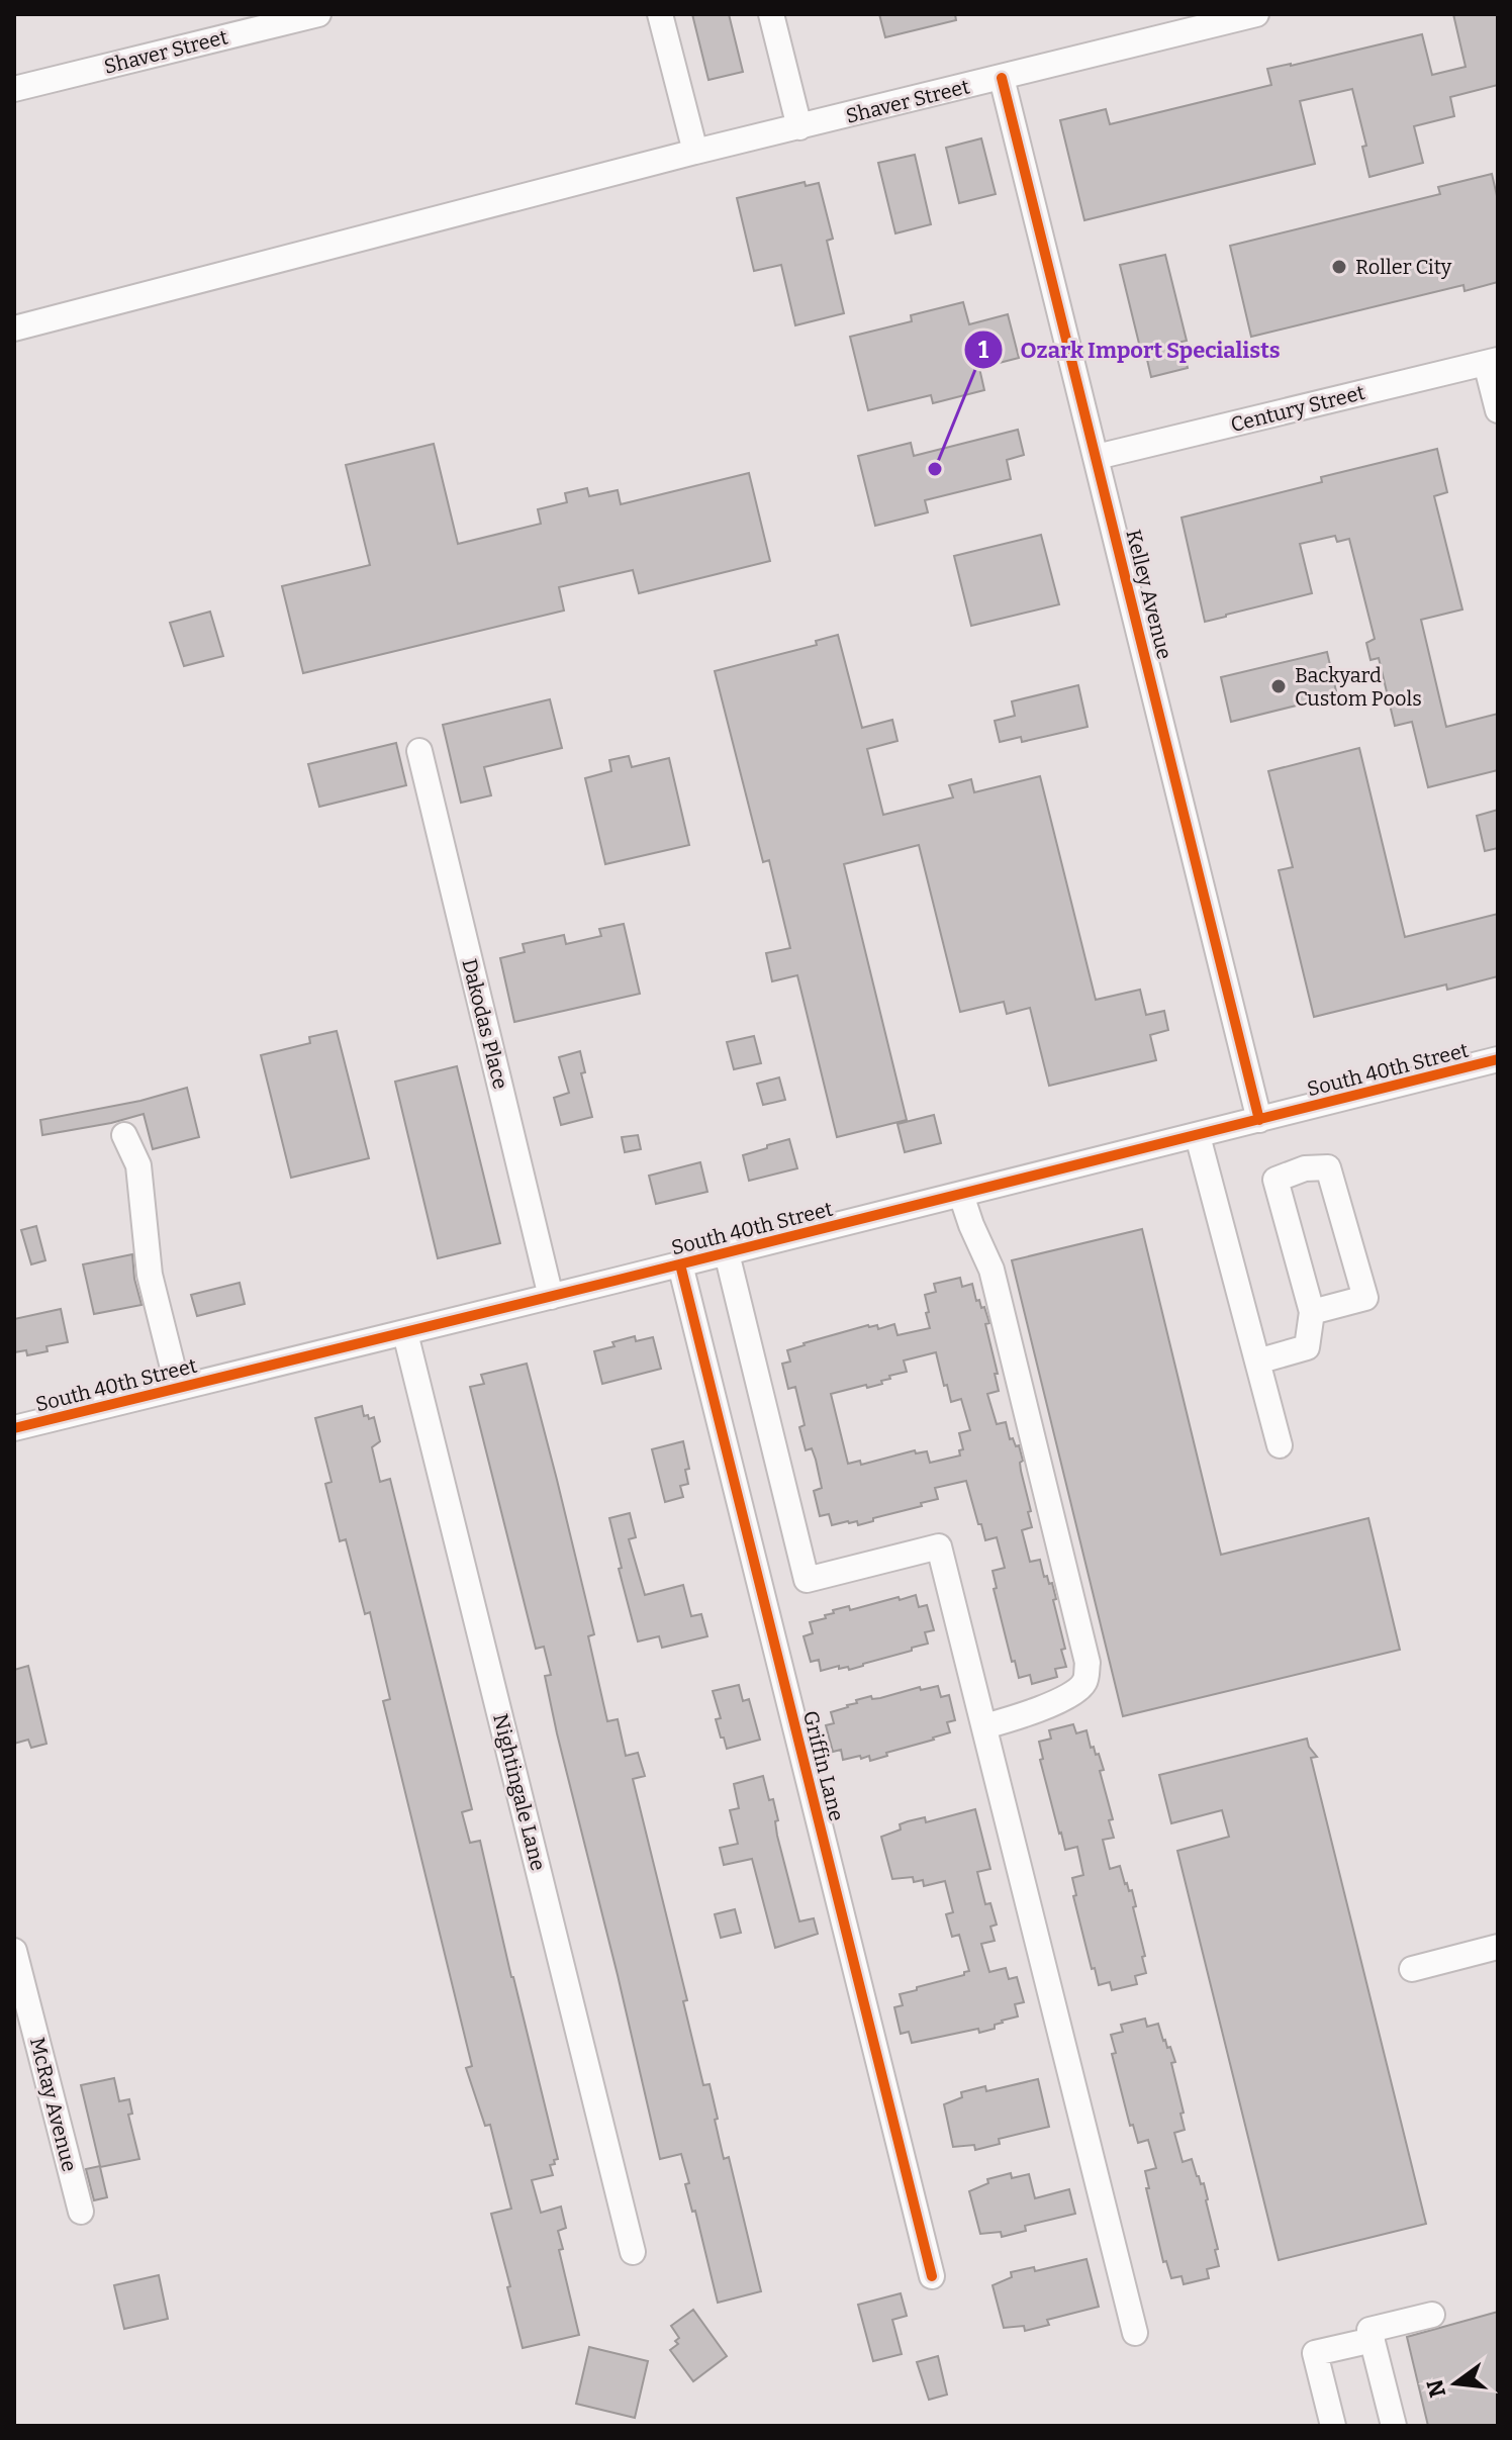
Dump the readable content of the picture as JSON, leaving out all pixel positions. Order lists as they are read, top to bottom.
{
  "streets": {
    "street": [
      "Shaver Street",
      "Century Street",
      "Kelley Avenue",
      "Dakodas Place",
      "South 40th Street",
      "Griffin Lane",
      "Nightingale Lane",
      "McRay Avenue"
    ]
  },
  "crossings": [
    ["Shaver Street", "Kelley Avenue"],
    ["Century Street", "Kelley Avenue"],
    ["Kelley Avenue", "South 40th Street"],
    ["Dakodas Place", "South 40th Street"],
    ["South 40th Street", "Griffin Lane"],
    ["South 40th Street", "Nightingale Lane"]
  ],
  "places": ["Roller City", "Ozark Import Specialists", "Backyard Custom Pools"],
  "north": "left"
}
